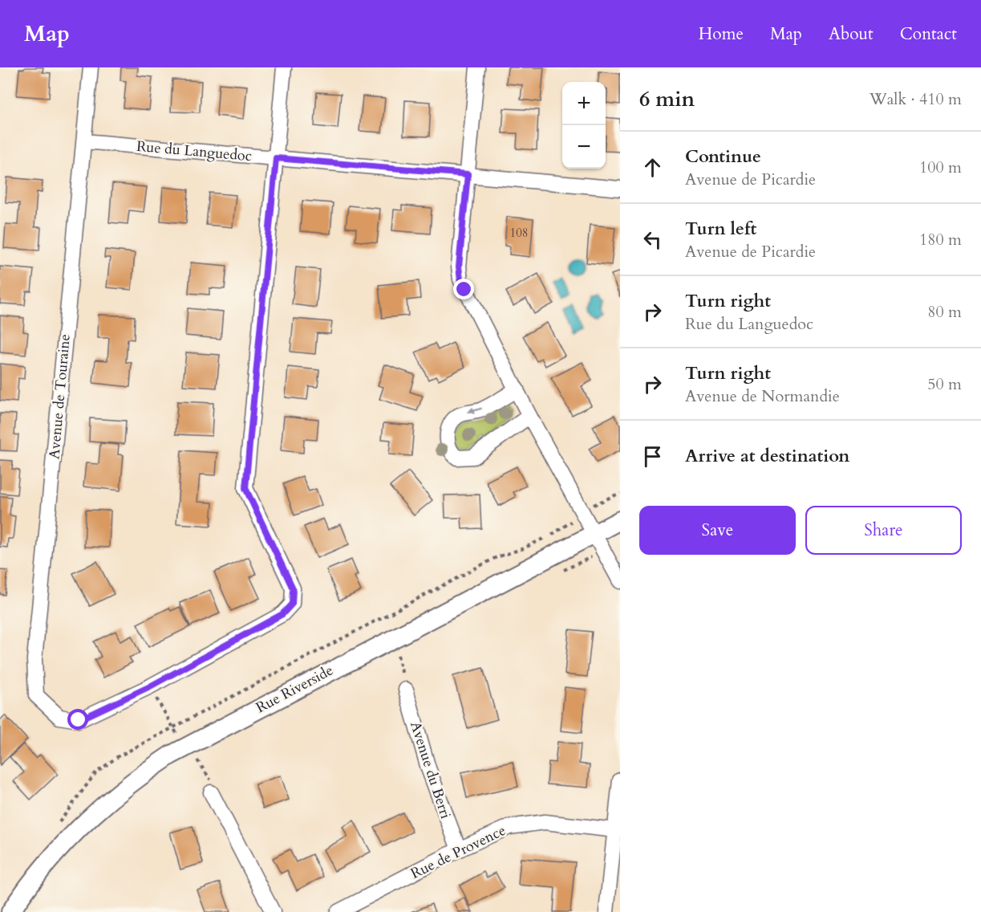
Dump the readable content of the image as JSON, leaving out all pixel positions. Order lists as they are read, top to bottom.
{
  "streets": {
    "street": [
      "Rue du Languedoc",
      "Avenue de Touraine",
      "Rue Riverside",
      "Avenue du Berri",
      "Rue de Provence"
    ]
  },
  "crossings": [
    ["Rue du Languedoc", "Avenue de Touraine"],
    ["Avenue du Berri", "Rue de Provence"]
  ],
  "house_numbers": ["108"],
  "page": {
    "header": "Map",
    "nav": [
      "Home",
      "Map",
      "About",
      "Contact"
    ],
    "heading": ["6 min", "Walk · 410 m"],
    "map_buttons": ["+", "−"],
    "list": [
      ["Continue", "Avenue de Picardie", "100 m"],
      ["Turn left", "Avenue de Picardie", "180 m"],
      ["Turn right", "Rue du Languedoc", "80 m"],
      ["Turn right", "Avenue de Normandie", "50 m"],
      "Arrive at destination"
    ],
    "buttons": ["Save", "Share"]
  }
}
